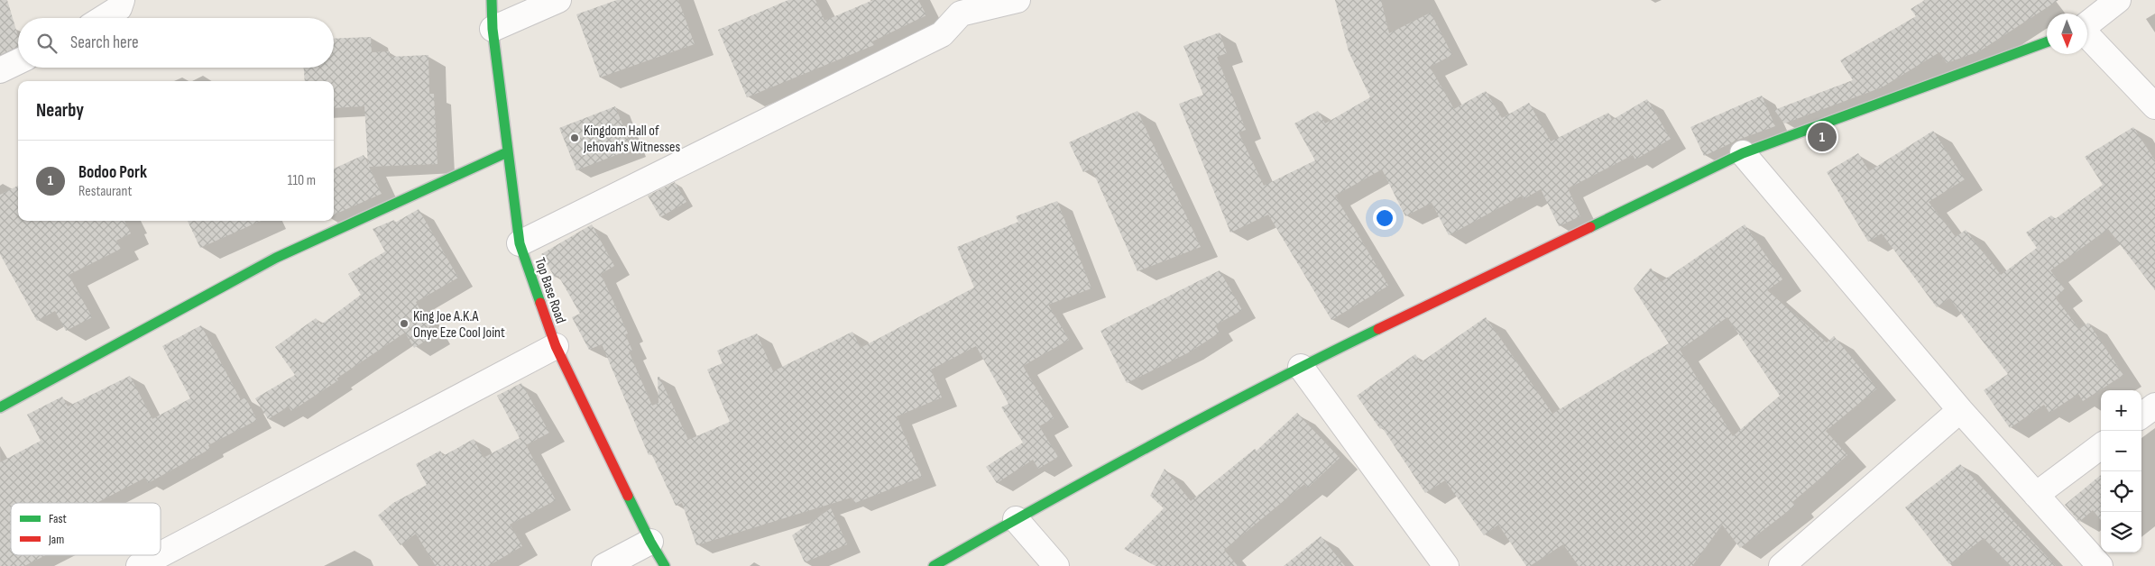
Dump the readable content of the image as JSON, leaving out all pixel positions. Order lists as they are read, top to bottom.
{
  "streets": {
    "street": ["Top Base Road"]
  },
  "places": ["Kingdom Hall of Jehovah's Witnesses", "King Joe A.K.A Onye Eze Cool Joint"],
  "legend": ["Fast", "Jam"],
  "north": "bottom",
  "page": {
    "search": "Search here",
    "heading": "Nearby",
    "pins": "1",
    "list": [
      {
        "mark": "1",
        "name": "Bodoo Pork",
        "note": "Restaurant",
        "value": "110 m"
      }
    ],
    "map_buttons": ["+", "−"]
  }
}
